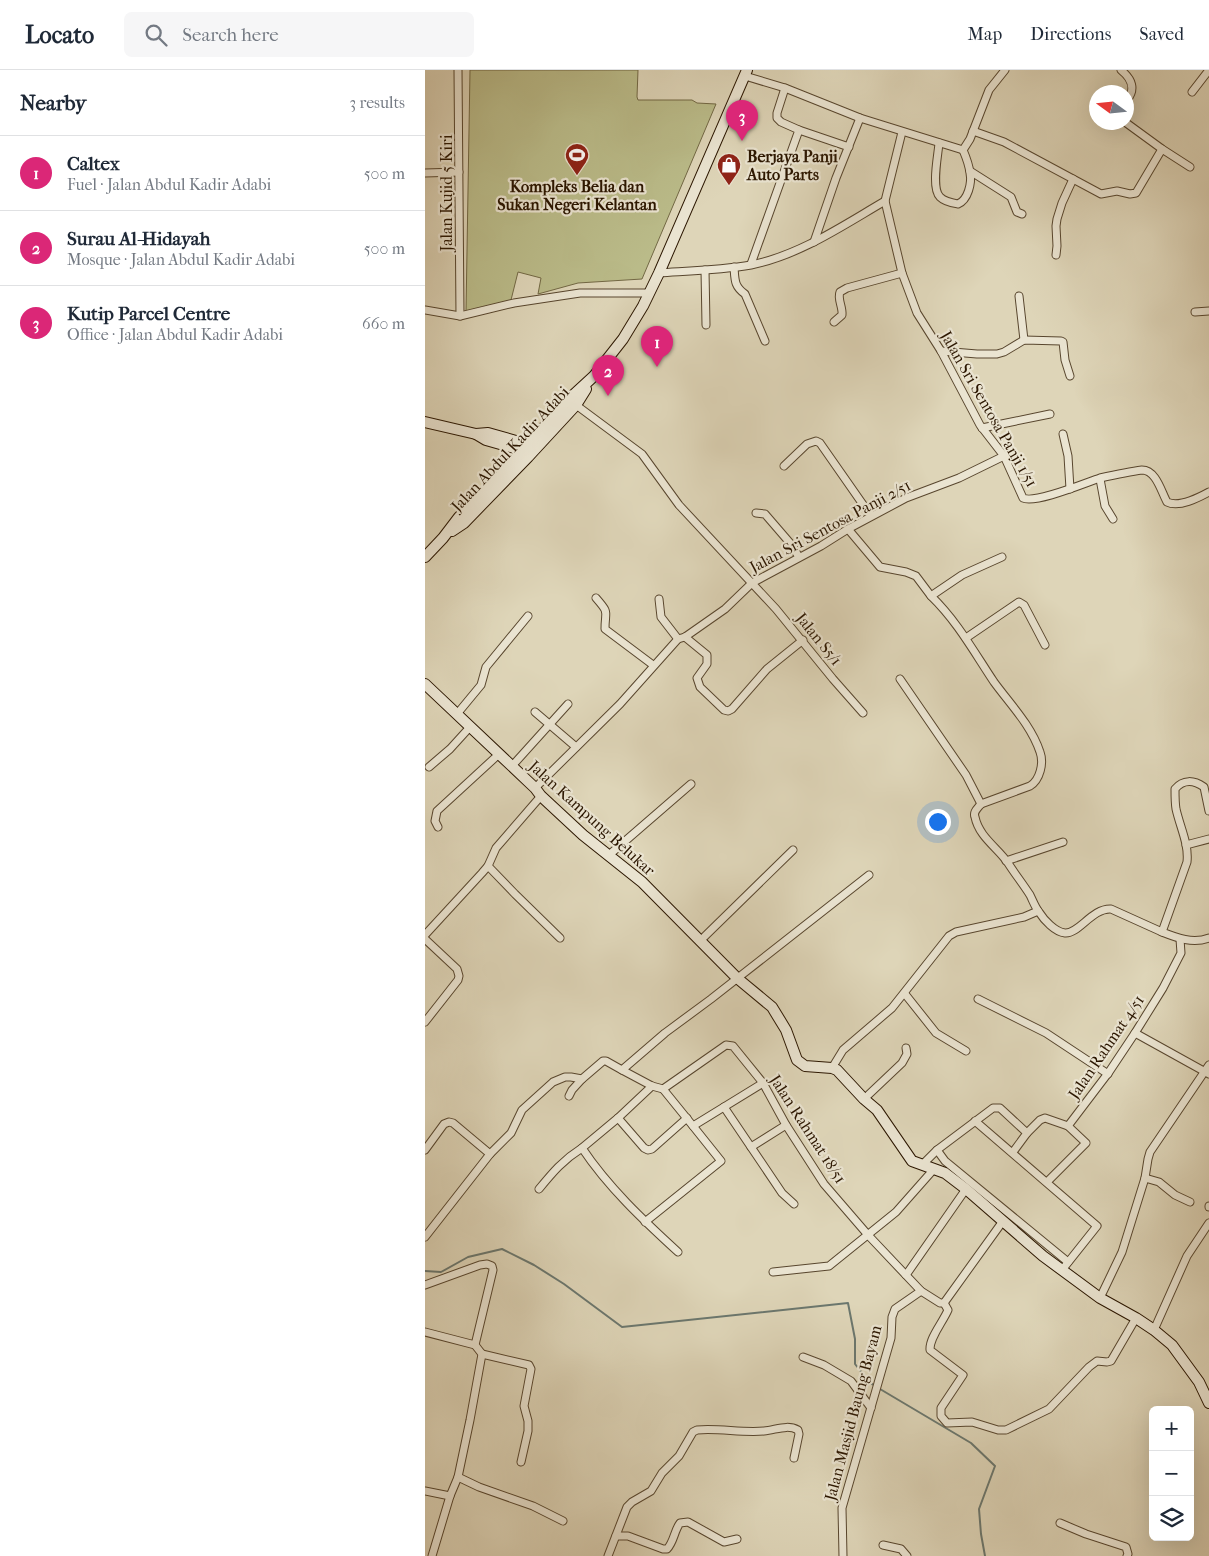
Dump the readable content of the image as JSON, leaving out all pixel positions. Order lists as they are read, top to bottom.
{
  "streets": {
    "street": [
      "Jalan Kujid 5 Kiri",
      "Jalan Sri Sentosa Panji 1/51",
      "Jalan Abdul Kadir Adabi",
      "Jalan Sri Sentosa Panji 2/51",
      "Jalan S5/1",
      "Jalan Kampung Belukar",
      "Jalan Rahmat 4/51",
      "Jalan Rahmat 18/51",
      "Jalan Masjid Baung Bayam"
    ]
  },
  "crossings": [
    ["Jalan Sri Sentosa Panji 1/51", "Jalan Sri Sentosa Panji 2/51"],
    ["Jalan Abdul Kadir Adabi", "Jalan S5/1"],
    ["Jalan Sri Sentosa Panji 2/51", "Jalan S5/1"],
    ["Jalan Sri Sentosa Panji 2/51", "Jalan Kampung Belukar"],
    ["Jalan Rahmat 18/51", "Jalan Masjid Baung Bayam"]
  ],
  "places": {
    "sports": ["Kompleks Belia dan Sukan Negeri Kelantan"],
    "shop": ["Berjaya Panji Auto Parts"]
  },
  "north": "left",
  "page": {
    "header": "Locato",
    "search": "Search here",
    "nav": ["Map", "Directions", "Saved"],
    "heading": ["Nearby", "3 results"],
    "pins": ["3", "1", "2"],
    "list": [
      {
        "mark": "1",
        "name": "Caltex",
        "note": "Fuel · Jalan Abdul Kadir Adabi",
        "value": "500 m"
      },
      {
        "mark": "2",
        "name": "Surau Al-Hidayah",
        "note": "Mosque · Jalan Abdul Kadir Adabi",
        "value": "500 m"
      },
      {
        "mark": "3",
        "name": "Kutip Parcel Centre",
        "note": "Office · Jalan Abdul Kadir Adabi",
        "value": "660 m"
      }
    ],
    "map_buttons": ["+", "−"]
  }
}
